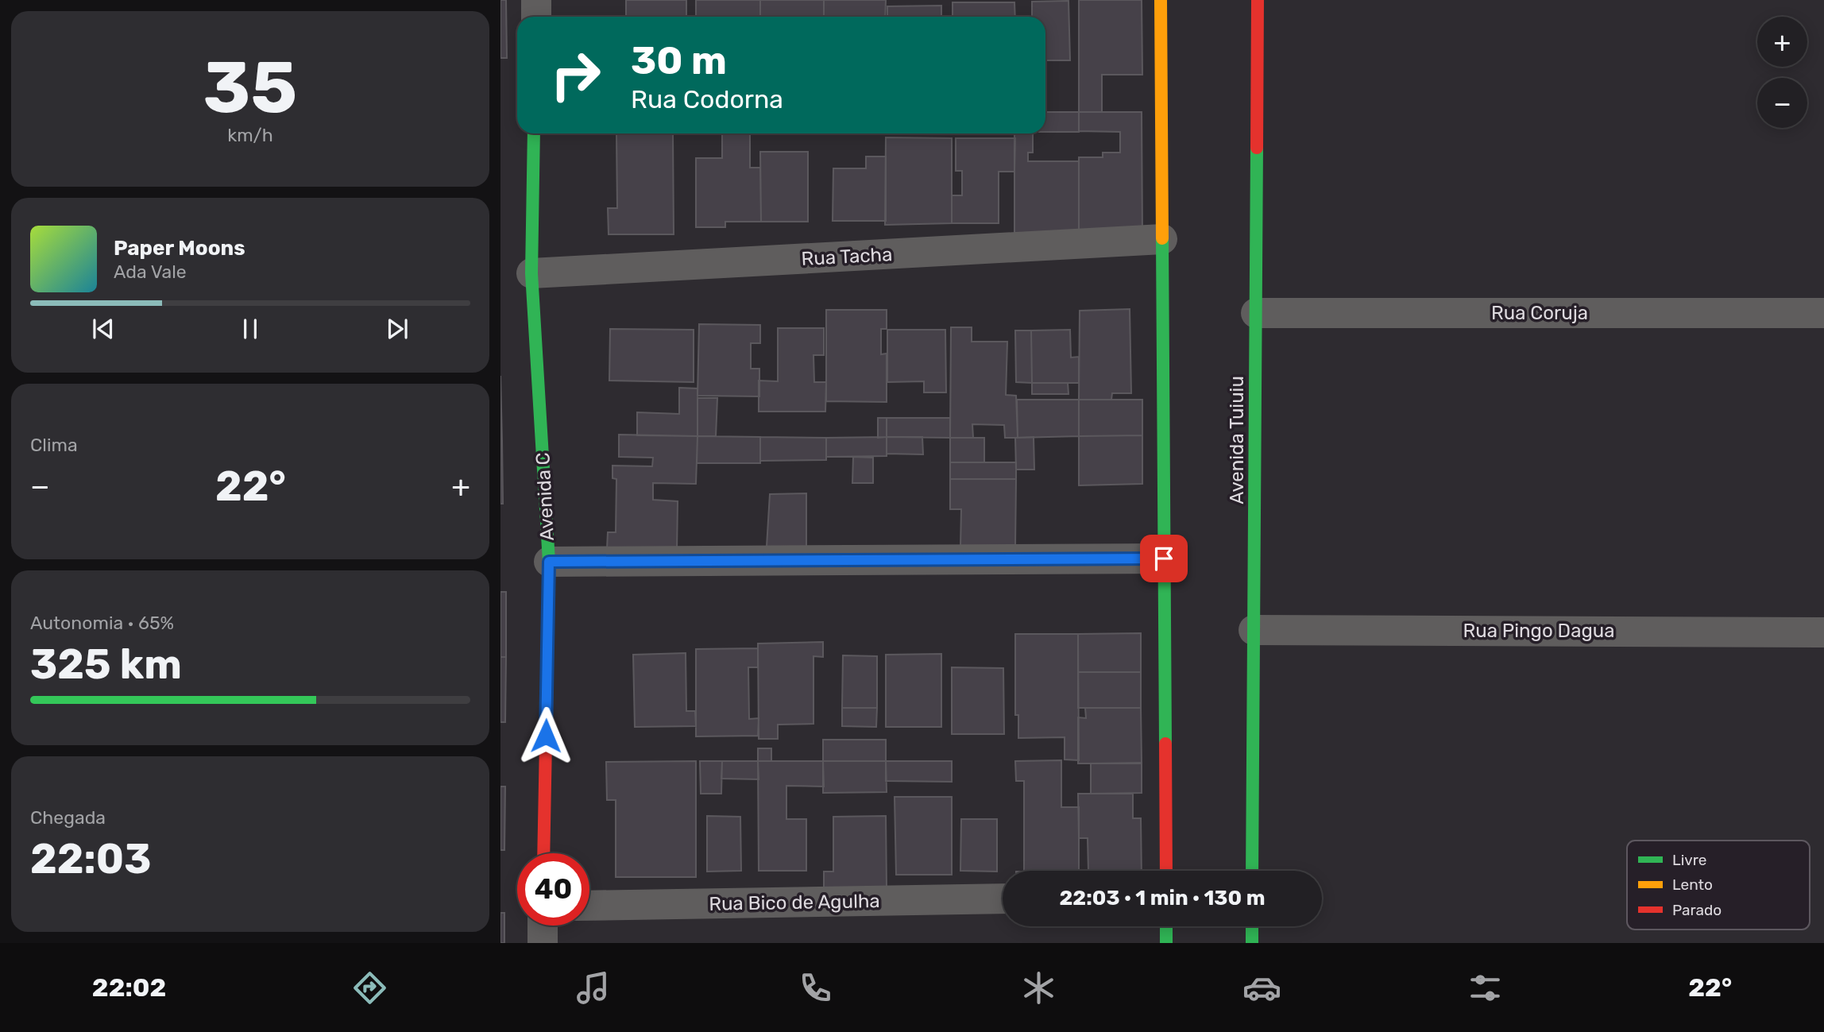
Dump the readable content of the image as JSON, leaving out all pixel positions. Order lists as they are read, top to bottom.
{
  "streets": {
    "main road": ["Avenida Tuiuiu", "Avenida C"],
    "street": [
      "Rua Tacha",
      "Rua Coruja",
      "Rua Pingo Dagua",
      "Rua Bico de Agulha"
    ]
  },
  "crossings": [
    ["Rua Tacha", "Avenida C"],
    ["Rua Coruja", "Avenida Tuiuiu"],
    ["Avenida Tuiuiu", "Rua Pingo Dagua"]
  ],
  "legend": ["Livre", "Lento", "Parado"],
  "page": {
    "tile": [
      ["35", "km/h"],
      "Clima",
      ["Autonomia · 65%", "325 km"],
      ["Chegada", "22:03"]
    ],
    "map_buttons": ["+", "−"],
    "turn": ["30 m", "Rua Codorna"],
    "song": ["Paper Moons", "Ada Vale"],
    "heat": ["−", "22°", "+"],
    "limit": "40",
    "trip": "22:03 · 1 min · 130 m",
    "tabs": ["22:02", "22°"]
  }
}
